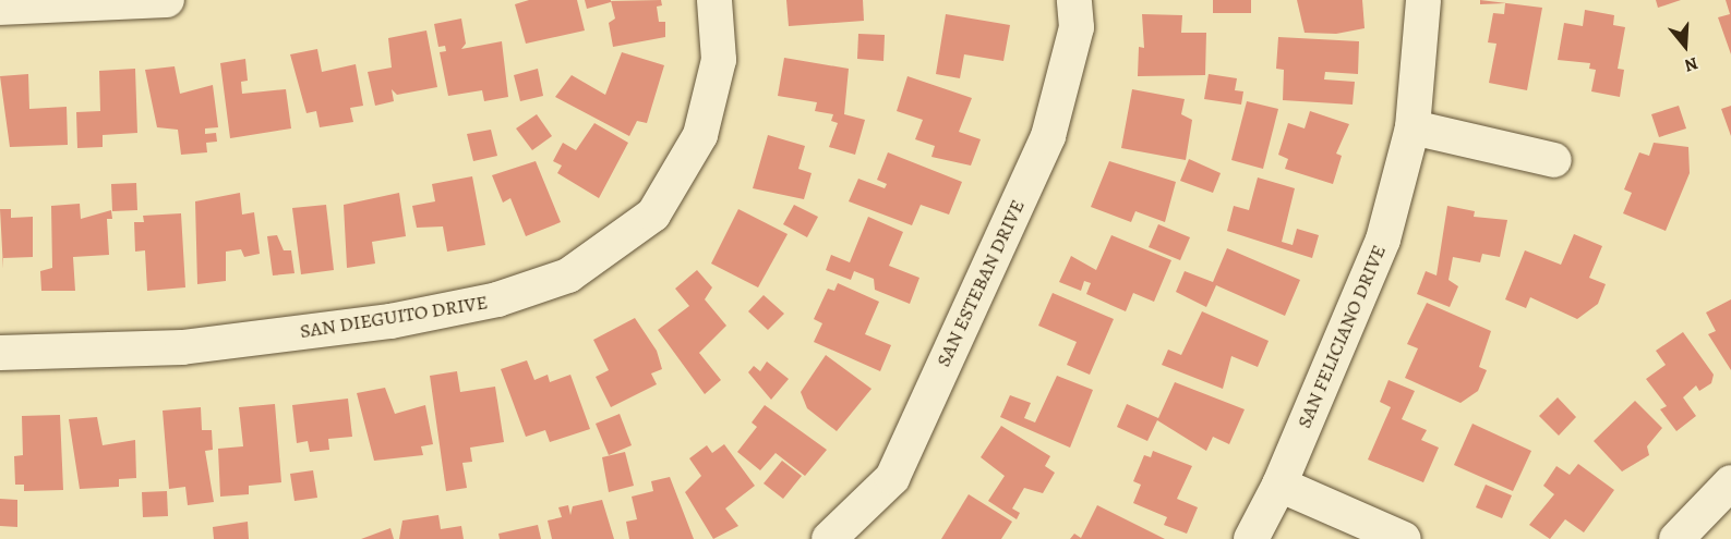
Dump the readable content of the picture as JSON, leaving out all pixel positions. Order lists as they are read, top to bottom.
{
  "streets": {
    "street": ["SAN ESTEBAN DRIVE", "SAN DIEGUITO DRIVE", "SAN FELICIANO DRIVE"]
  },
  "north": "bottom"
}
